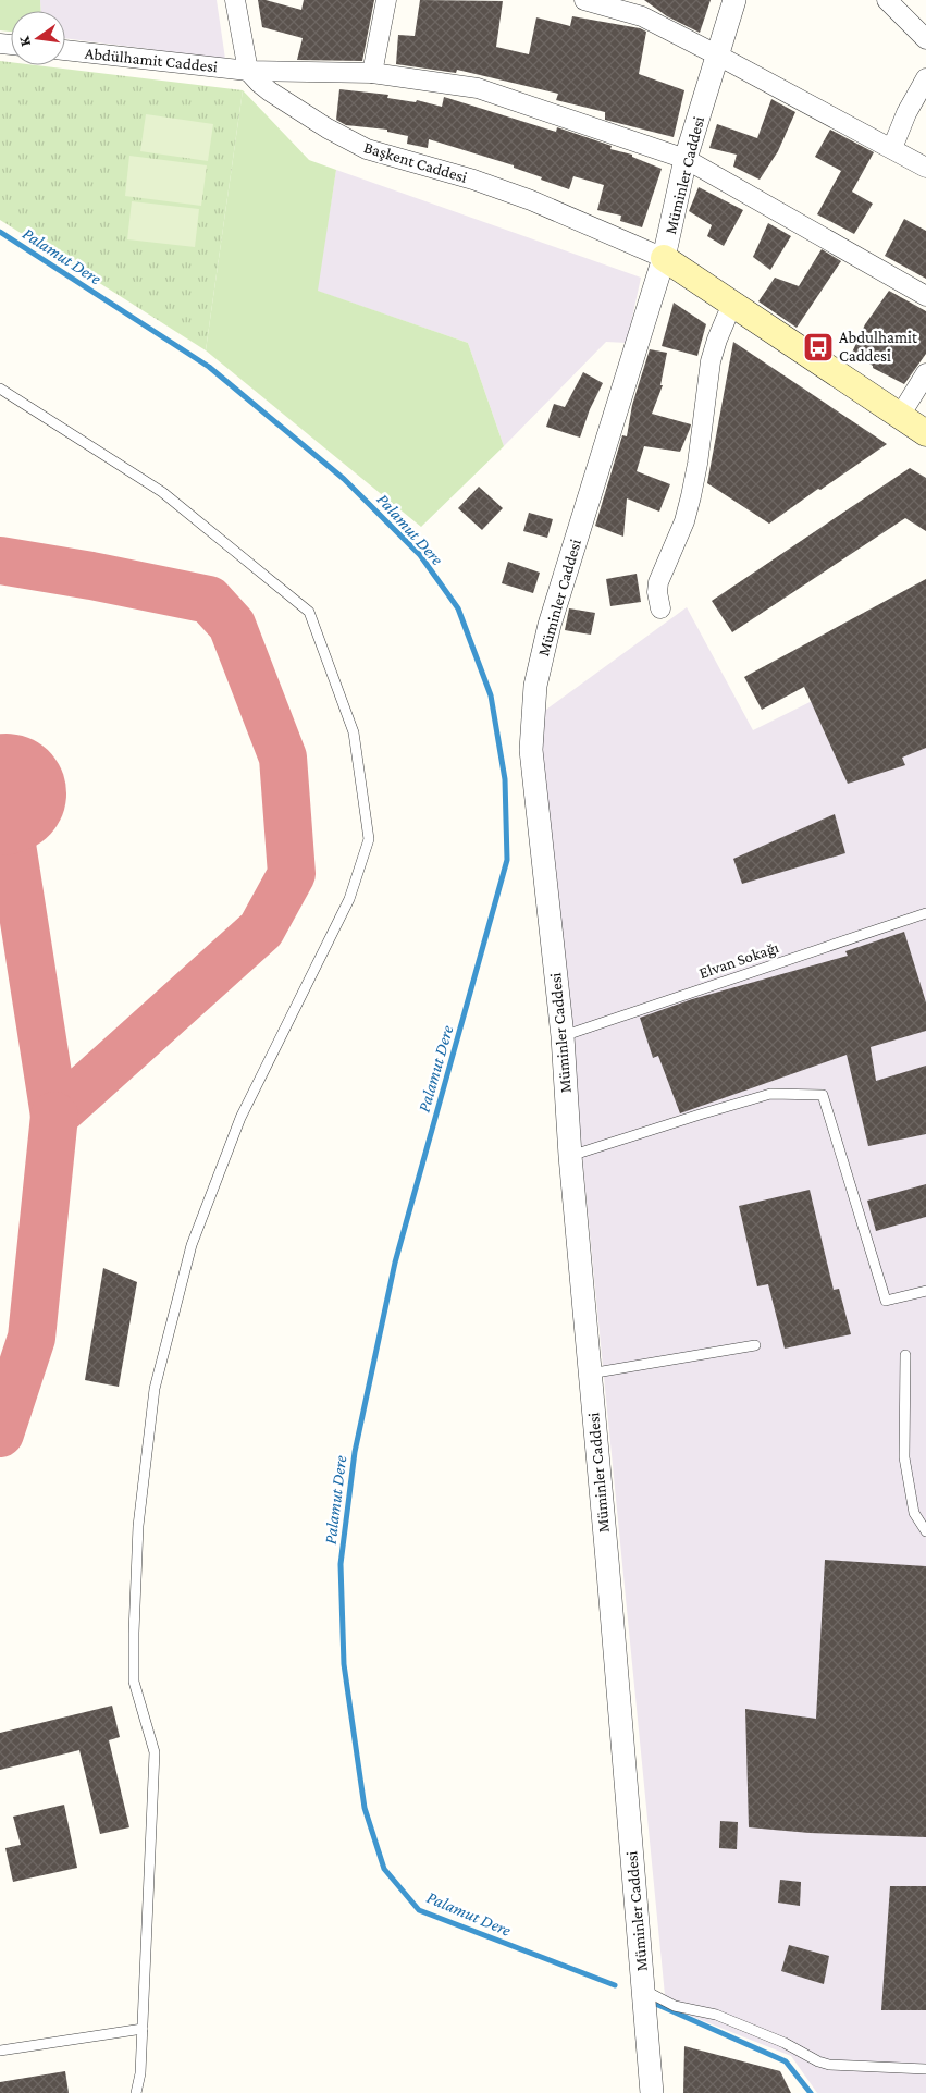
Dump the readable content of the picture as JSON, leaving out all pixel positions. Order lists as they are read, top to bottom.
{
  "streets": {
    "street": ["Abdülhamit Caddesi", "Başkent Caddesi", "Müminler Caddesi"],
    "lane": ["Elvan Sokağı"]
  },
  "crossings": [
    ["Abdülhamit Caddesi", "Başkent Caddesi"],
    ["Abdülhamit Caddesi", "Müminler Caddesi"],
    ["Başkent Caddesi", "Müminler Caddesi"],
    ["Müminler Caddesi", "Elvan Sokağı"]
  ],
  "water": ["Palamut Dere"],
  "places": {
    "bus stop": ["Abdulhamit Caddesi"]
  },
  "north": "left"
}
